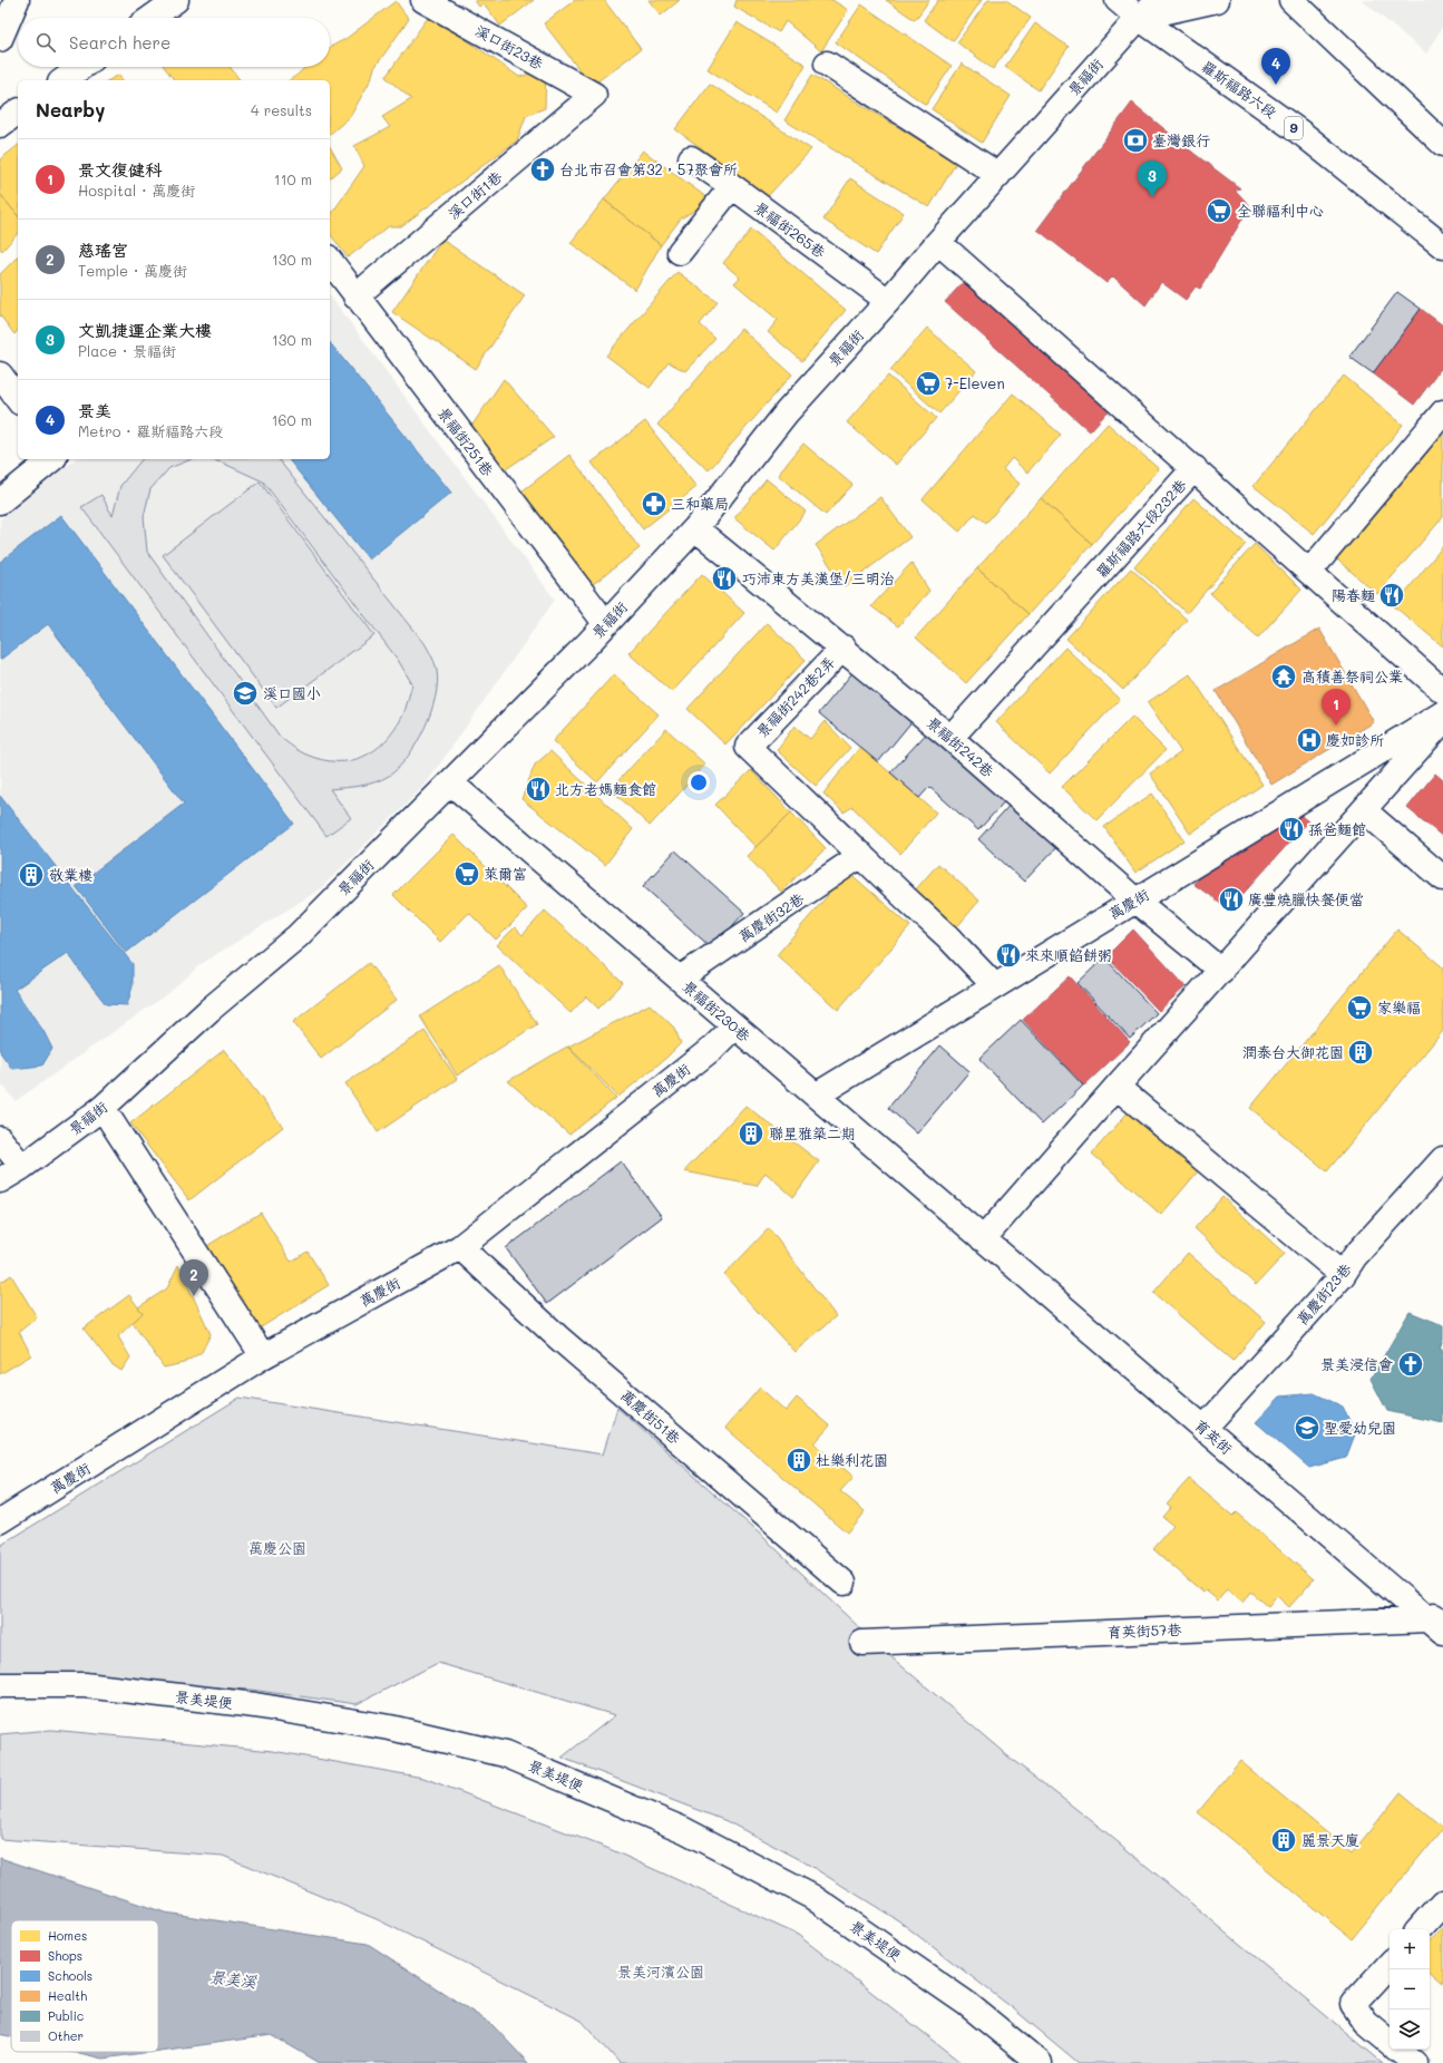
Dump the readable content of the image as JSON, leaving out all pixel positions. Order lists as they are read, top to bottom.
{
  "streets": {
    "street": [
      "溪口街23巷",
      "景福街",
      "羅斯福路六段",
      "9",
      "溪口街1巷",
      "景福街265巷",
      "景福街251巷",
      "羅斯福路六段232巷",
      "景福街242巷2弄",
      "景福街242巷",
      "萬慶街",
      "萬慶街32巷",
      "景福街230巷",
      "萬慶街23巷",
      "萬慶街51巷",
      "育英街",
      "育英街57巷",
      "景美堤便"
    ]
  },
  "crossings": [
    ["溪口街23巷", "溪口街1巷"],
    ["景福街", "羅斯福路六段"],
    ["景福街", "景福街265巷"],
    ["景福街", "景福街251巷"],
    ["景福街", "景福街242巷"],
    ["景福街", "景福街230巷"],
    ["溪口街1巷", "景福街251巷"],
    ["羅斯福路六段232巷", "景福街242巷"],
    ["景福街242巷2弄", "景福街242巷"],
    ["景福街242巷2弄", "萬慶街32巷"],
    ["景福街242巷", "萬慶街"],
    ["萬慶街", "景福街230巷"],
    ["萬慶街", "萬慶街51巷"],
    ["萬慶街32巷", "景福街230巷"],
    ["景福街230巷", "育英街"],
    ["萬慶街23巷", "育英街"],
    ["育英街", "育英街57巷"]
  ],
  "water": ["景美溪"],
  "parks": ["萬慶公園", "景美河濱公園"],
  "places": {
    "bank": ["臺灣銀行"],
    "church": ["台北市召會第32，57聚會所", "景美浸信會"],
    "supermarket": [
      "全聯福利中心",
      "7-Eleven",
      "萊爾富",
      "家樂福"
    ],
    "pharmacy": ["三和藥局"],
    "restaurant": [
      "巧沛東方美漢堡/三明治",
      "陽春麵",
      "北方老媽麵食館",
      "孫爸麵館",
      "廣豐燒臘快餐便當",
      "來來順餡餅粥"
    ],
    "temple": ["高積善祭祠公業"],
    "school or university": ["溪口國小", "聖愛幼兒園"],
    "hospital": ["慶如診所"],
    "building": [
      "敬業樓",
      "潤泰台大御花園",
      "聯星雅築二期",
      "杜樂利花園",
      "麗景天廈"
    ]
  },
  "legend": [
    "Homes",
    "Shops",
    "Schools",
    "Health",
    "Public",
    "Other"
  ],
  "page": {
    "search": "Search here",
    "pins": [
      "4",
      "3",
      "1",
      "2"
    ],
    "heading": ["Nearby", "4 results"],
    "list": [
      {
        "mark": "1",
        "name": "景文復健科",
        "note": "Hospital · 萬慶街",
        "value": "110 m"
      },
      {
        "mark": "2",
        "name": "慈瑤宮",
        "note": "Temple · 萬慶街",
        "value": "130 m"
      },
      {
        "mark": "3",
        "name": "文凱捷運企業大樓",
        "note": "Place · 景福街",
        "value": "130 m"
      },
      {
        "mark": "4",
        "name": "景美",
        "note": "Metro · 羅斯福路六段",
        "value": "160 m"
      }
    ],
    "map_buttons": ["+", "−"]
  }
}
